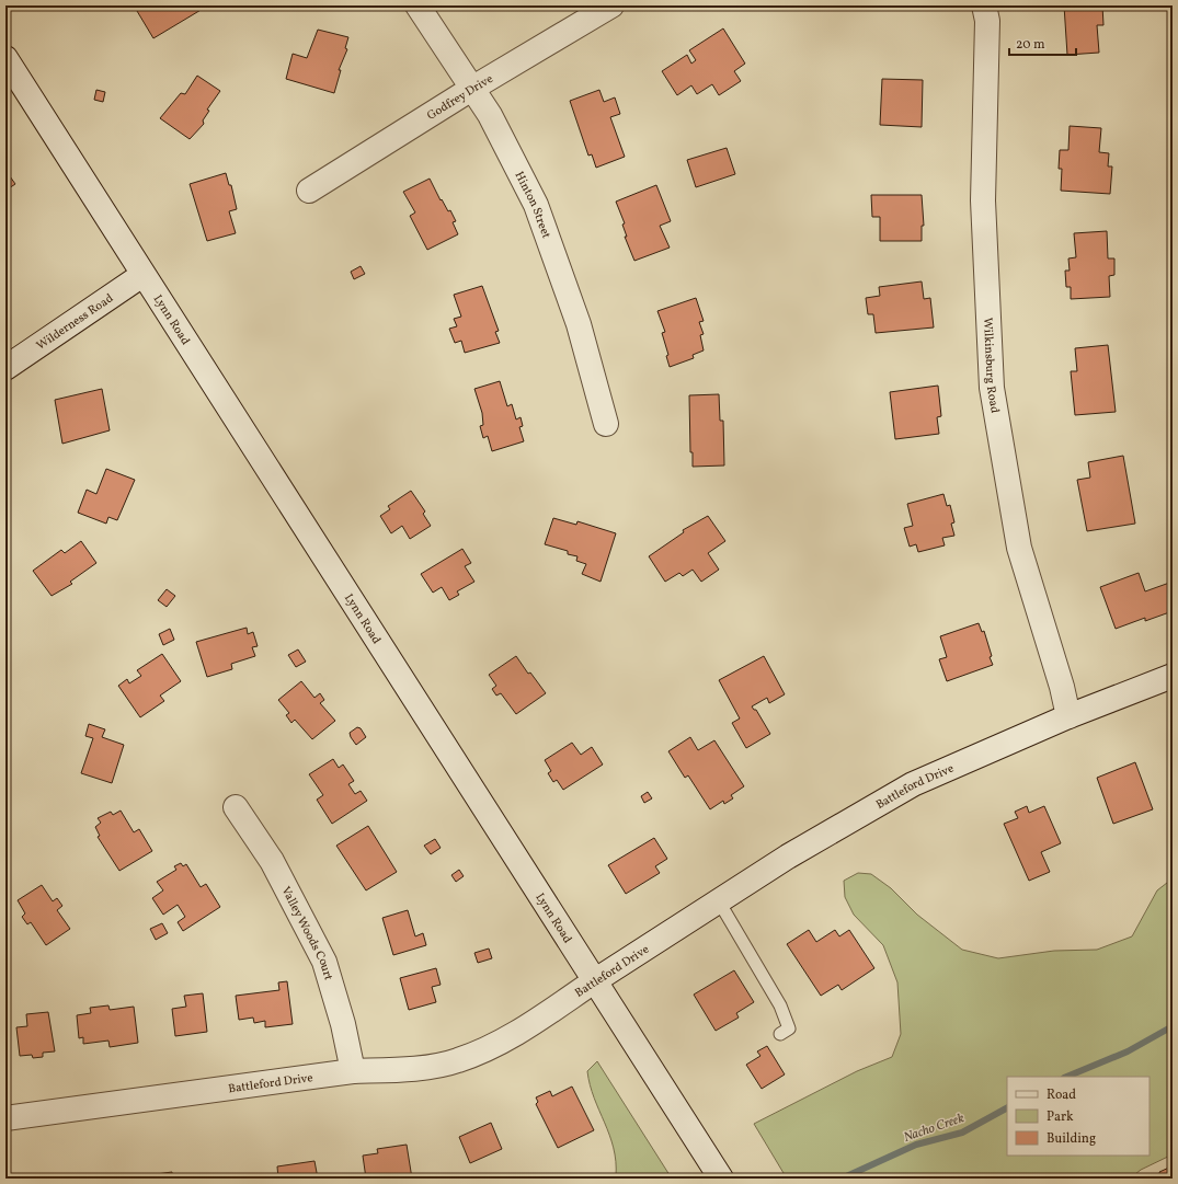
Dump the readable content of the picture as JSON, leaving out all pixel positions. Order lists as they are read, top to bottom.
{
  "streets": {
    "street": [
      "Godfrey Drive",
      "Hinton Street",
      "Lynn Road",
      "Wilderness Road",
      "Wilkinsburg Road",
      "Battleford Drive",
      "Valley Woods Court"
    ]
  },
  "crossings": [
    ["Godfrey Drive", "Hinton Street"],
    ["Lynn Road", "Wilderness Road"],
    ["Lynn Road", "Battleford Drive"],
    ["Wilkinsburg Road", "Battleford Drive"],
    ["Battleford Drive", "Valley Woods Court"]
  ],
  "water": ["Nacho Creek"],
  "legend": ["Road", "Park", "Building"],
  "scale_bar": "20 m"
}
